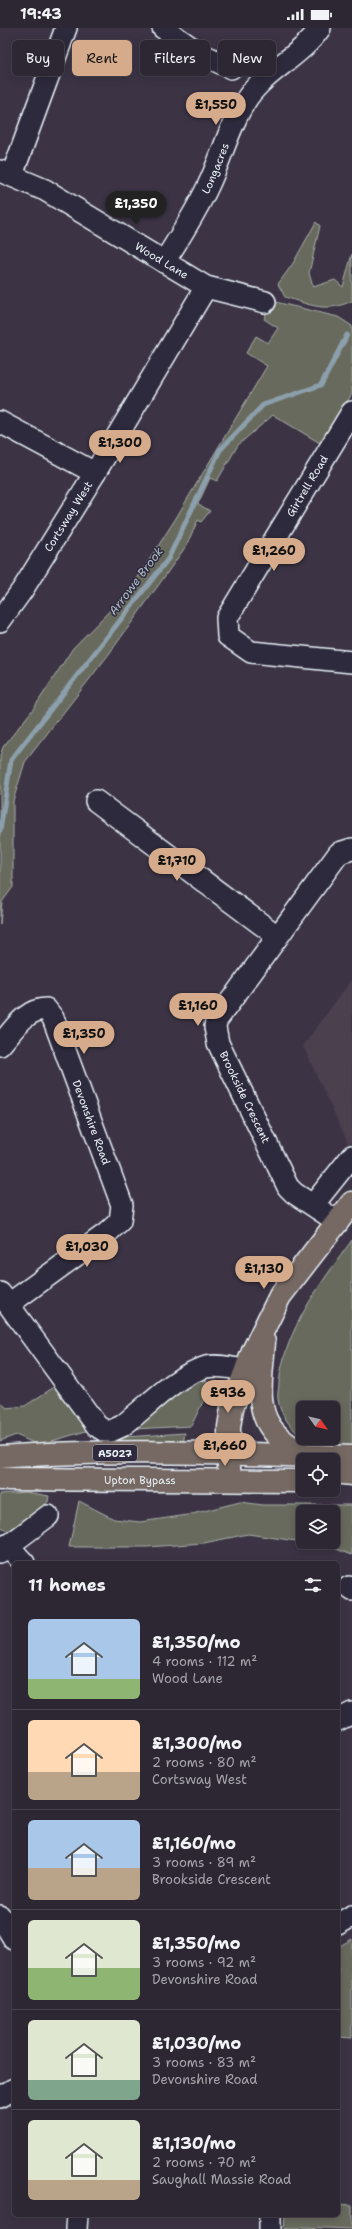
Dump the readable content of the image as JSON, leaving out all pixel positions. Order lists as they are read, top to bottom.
{
  "streets": {
    "main road": ["A5027", "Upton Bypass"],
    "street": [
      "Longacres",
      "Wood Lane",
      "Girtrell Road",
      "Cortsway West",
      "Brookside Crescent",
      "Devonshire Road"
    ]
  },
  "crossings": [
    ["Longacres", "Wood Lane"],
    ["Wood Lane", "Cortsway West"]
  ],
  "water": ["Arrowe Brook"],
  "north": "bottom right",
  "page": {
    "status": "19:43",
    "chip": [
      "Buy",
      "Rent",
      "Filters",
      "New"
    ],
    "price": [
      "£1,550",
      "£1,350",
      "£1,300",
      "£1,260",
      "£1,710",
      "£1,160",
      "£1,350",
      "£1,030",
      "£1,130",
      "£936",
      "£1,660"
    ],
    "heading": "11 homes",
    "list": [
      {
        "name": "£1,350/mo",
        "note": "4 rooms · 112 m² · Wood Lane"
      },
      {
        "name": "£1,300/mo",
        "note": "2 rooms · 80 m² · Cortsway West"
      },
      {
        "name": "£1,160/mo",
        "note": "3 rooms · 89 m² · Brookside Crescent"
      },
      {
        "name": "£1,350/mo",
        "note": "3 rooms · 92 m² · Devonshire Road"
      },
      {
        "name": "£1,030/mo",
        "note": "3 rooms · 83 m² · Devonshire Road"
      },
      {
        "name": "£1,130/mo",
        "note": "2 rooms · 70 m² · Saughall Massie Road"
      }
    ]
  }
}
